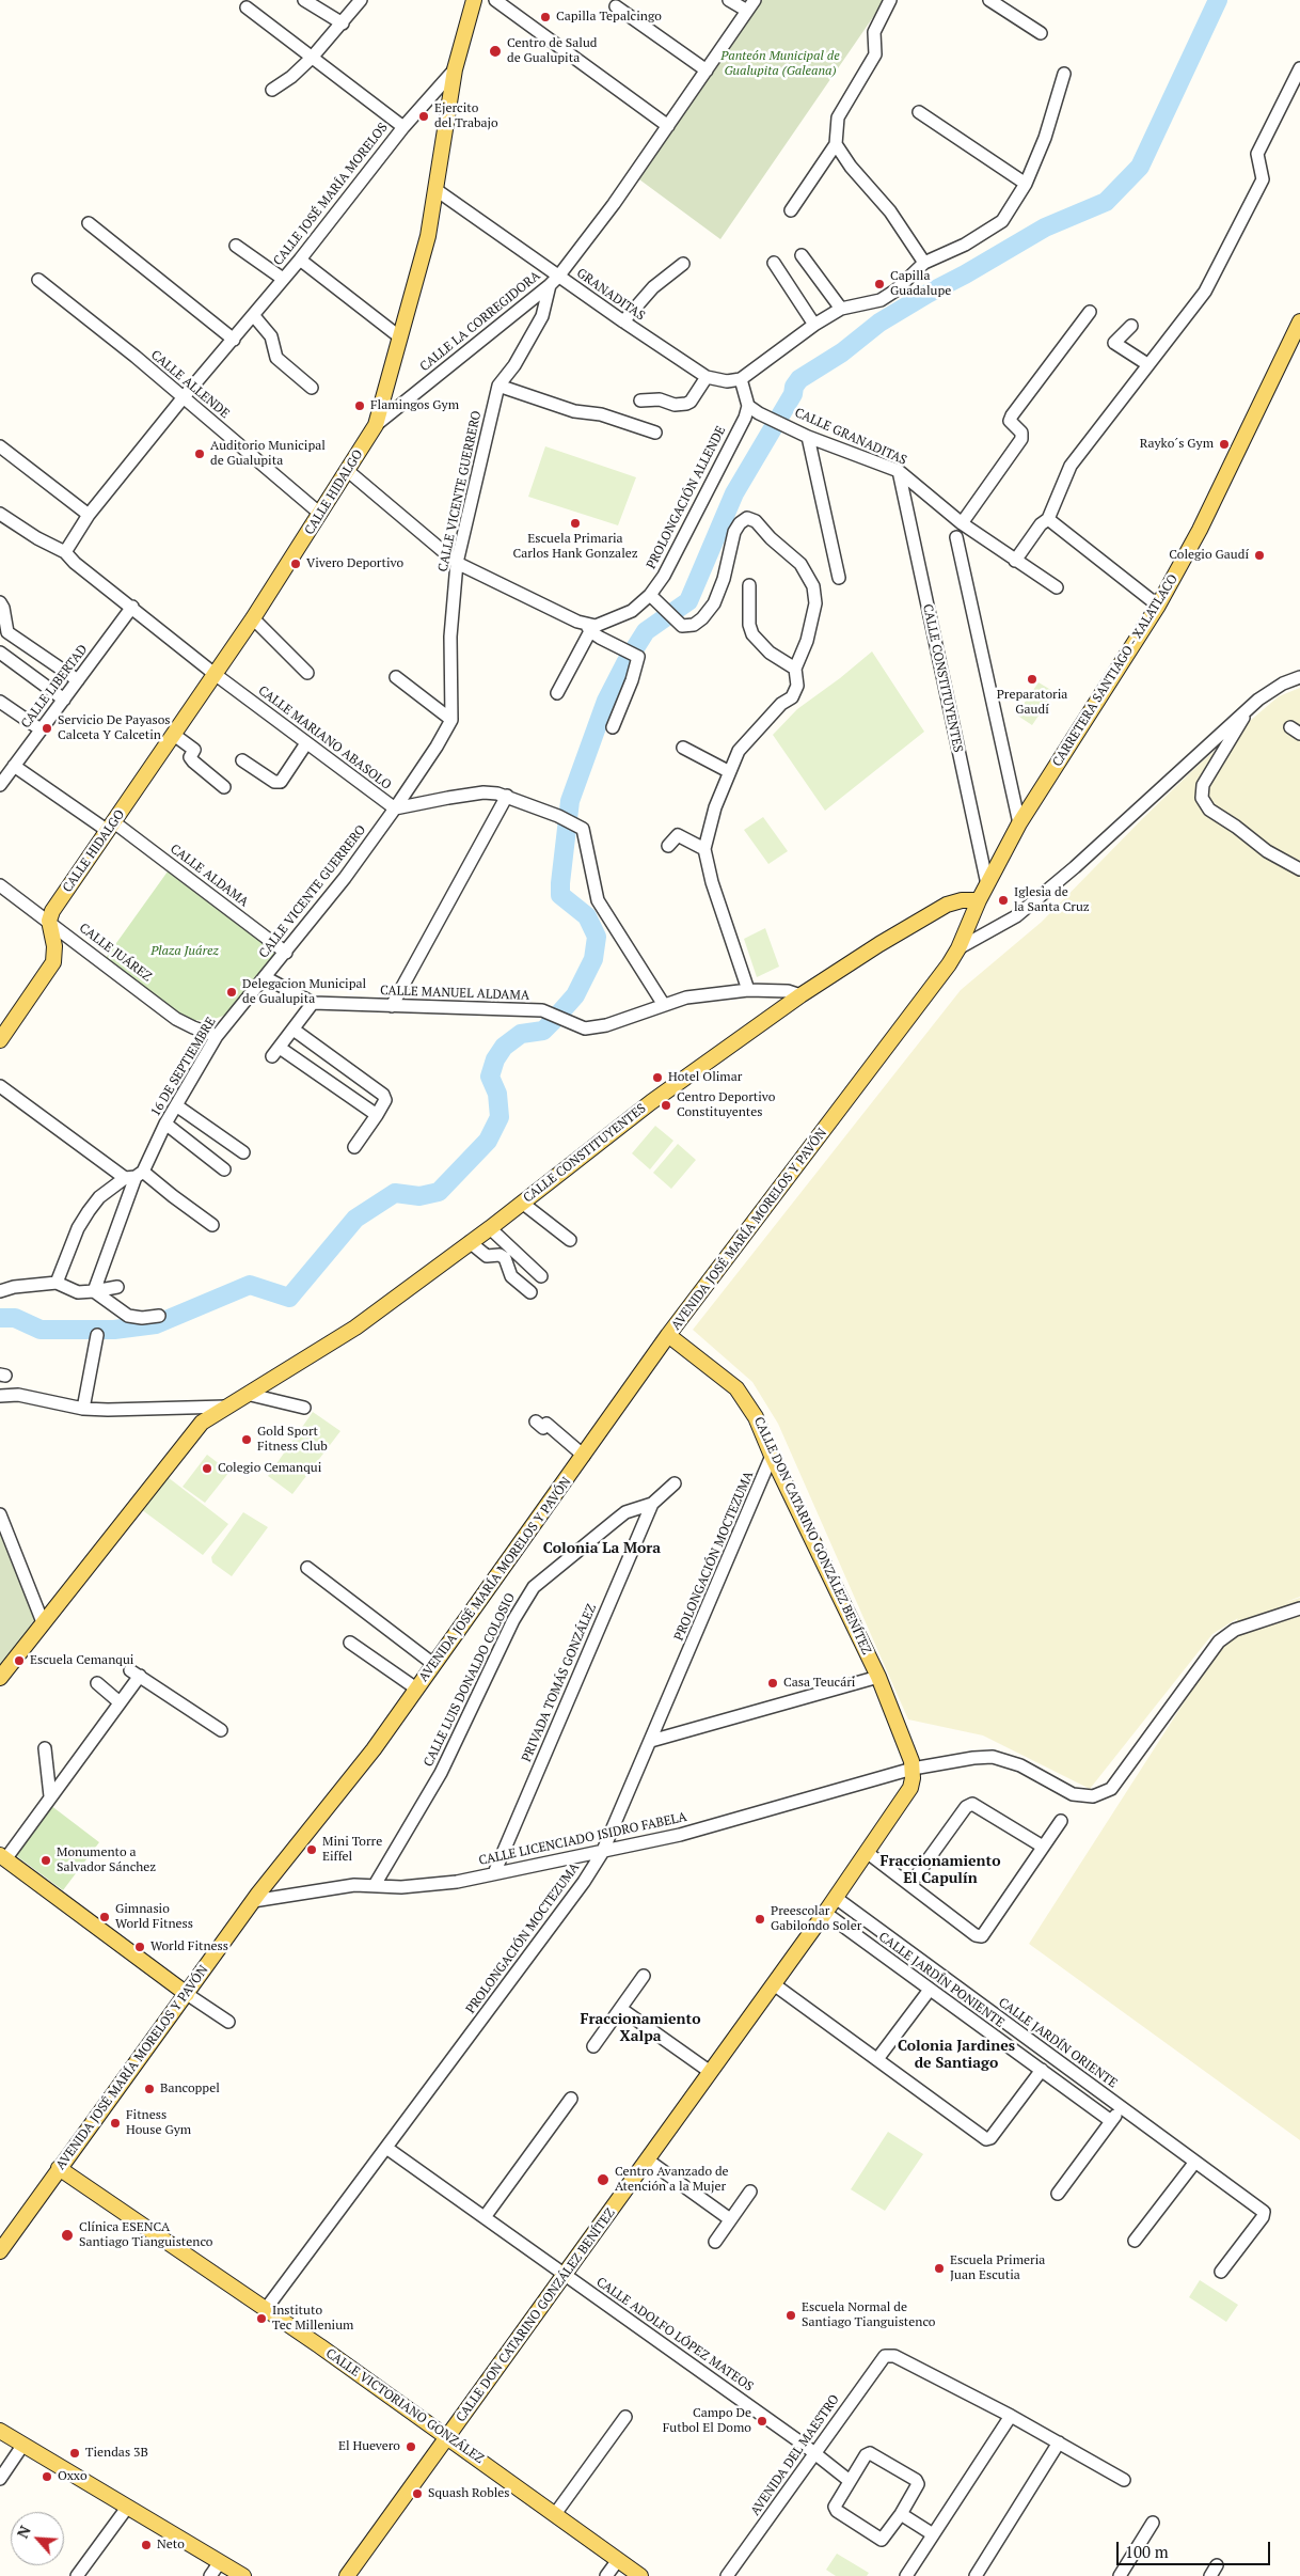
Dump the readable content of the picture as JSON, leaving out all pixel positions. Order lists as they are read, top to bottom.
{
  "streets": {
    "main road": [
      "CALLE HIDALGO",
      "CARRETERA SANTIAGO - XALATLACO",
      "CALLE CONSTITUYENTES",
      "AVENIDA JOSÉ MARÍA MORELOS Y PAVÓN",
      "CALLE DON CATARINO GONZÁLEZ BENÍTEZ",
      "CALLE VICTORIANO GONZÁLEZ"
    ],
    "street": [
      "CALLE JOSÉ MARÍA MORELOS",
      "GRANADITAS",
      "CALLE LA CORREGIDORA",
      "CALLE ALLENDE",
      "CALLE GRANADITAS",
      "CALLE VICENTE GUERRERO",
      "PROLONGACIÓN ALLENDE",
      "CALLE LIBERTAD",
      "CALLE MARIANO ABASOLO",
      "CALLE ALDAMA",
      "CALLE JUÁREZ",
      "CALLE MANUEL ALDAMA",
      "16 DE SEPTIEMBRE",
      "PROLONGACIÓN MOCTEZUMA",
      "CALLE LUIS DONALDO COLOSIO",
      "PRIVADA TOMÁS GONZÁLEZ",
      "CALLE LICENCIADO ISIDRO FABELA",
      "CALLE JARDÍN PONIENTE",
      "CALLE JARDÍN ORIENTE",
      "CALLE ADOLFO LÓPEZ MATEOS",
      "AVENIDA DEL MAESTRO"
    ]
  },
  "crossings": [
    ["CALLE JOSÉ MARÍA MORELOS", "CALLE ALLENDE"],
    ["CALLE JOSÉ MARÍA MORELOS", "CALLE HIDALGO"],
    ["CALLE JOSÉ MARÍA MORELOS", "CALLE MARIANO ABASOLO"],
    ["GRANADITAS", "CALLE LA CORREGIDORA"],
    ["GRANADITAS", "CALLE VICENTE GUERRERO"],
    ["GRANADITAS", "CALLE HIDALGO"],
    ["CALLE LA CORREGIDORA", "CALLE VICENTE GUERRERO"],
    ["CALLE LA CORREGIDORA", "CALLE HIDALGO"],
    ["CALLE ALLENDE", "CALLE HIDALGO"],
    ["CALLE GRANADITAS", "PROLONGACIÓN ALLENDE"],
    ["CALLE GRANADITAS", "CALLE CONSTITUYENTES"],
    ["CALLE VICENTE GUERRERO", "CALLE MARIANO ABASOLO"],
    ["CALLE VICENTE GUERRERO", "CALLE ALDAMA"],
    ["CALLE VICENTE GUERRERO", "CALLE MANUEL ALDAMA"],
    ["CALLE VICENTE GUERRERO", "16 DE SEPTIEMBRE"],
    ["CALLE HIDALGO", "CALLE MARIANO ABASOLO"],
    ["CALLE HIDALGO", "CALLE ALDAMA"],
    ["CALLE HIDALGO", "CALLE JUÁREZ"],
    ["CARRETERA SANTIAGO - XALATLACO", "CALLE CONSTITUYENTES"],
    ["CARRETERA SANTIAGO - XALATLACO", "AVENIDA JOSÉ MARÍA MORELOS Y PAVÓN"],
    ["CALLE CONSTITUYENTES", "CALLE MANUEL ALDAMA"],
    ["CALLE CONSTITUYENTES", "AVENIDA JOSÉ MARÍA MORELOS Y PAVÓN"],
    ["CALLE LIBERTAD", "CALLE MARIANO ABASOLO"],
    ["CALLE MARIANO ABASOLO", "CALLE MANUEL ALDAMA"],
    ["CALLE JUÁREZ", "16 DE SEPTIEMBRE"],
    ["CALLE MANUEL ALDAMA", "16 DE SEPTIEMBRE"],
    ["AVENIDA JOSÉ MARÍA MORELOS Y PAVÓN", "CALLE DON CATARINO GONZÁLEZ BENÍTEZ"],
    ["AVENIDA JOSÉ MARÍA MORELOS Y PAVÓN", "CALLE LICENCIADO ISIDRO FABELA"],
    ["AVENIDA JOSÉ MARÍA MORELOS Y PAVÓN", "CALLE VICTORIANO GONZÁLEZ"],
    ["CALLE DON CATARINO GONZÁLEZ BENÍTEZ", "PROLONGACIÓN MOCTEZUMA"],
    ["CALLE DON CATARINO GONZÁLEZ BENÍTEZ", "CALLE LICENCIADO ISIDRO FABELA"],
    ["CALLE DON CATARINO GONZÁLEZ BENÍTEZ", "CALLE JARDÍN PONIENTE"],
    ["CALLE DON CATARINO GONZÁLEZ BENÍTEZ", "CALLE JARDÍN ORIENTE"],
    ["CALLE DON CATARINO GONZÁLEZ BENÍTEZ", "CALLE ADOLFO LÓPEZ MATEOS"],
    ["CALLE DON CATARINO GONZÁLEZ BENÍTEZ", "CALLE VICTORIANO GONZÁLEZ"],
    ["PROLONGACIÓN MOCTEZUMA", "CALLE LICENCIADO ISIDRO FABELA"],
    ["PROLONGACIÓN MOCTEZUMA", "CALLE ADOLFO LÓPEZ MATEOS"],
    ["PROLONGACIÓN MOCTEZUMA", "CALLE VICTORIANO GONZÁLEZ"],
    ["CALLE LUIS DONALDO COLOSIO", "PRIVADA TOMÁS GONZÁLEZ"],
    ["CALLE LUIS DONALDO COLOSIO", "CALLE LICENCIADO ISIDRO FABELA"],
    ["PRIVADA TOMÁS GONZÁLEZ", "CALLE LICENCIADO ISIDRO FABELA"],
    ["CALLE ADOLFO LÓPEZ MATEOS", "AVENIDA DEL MAESTRO"]
  ],
  "districts": [
    "Colonia La Mora",
    "Fraccionamiento El Capulín",
    "Fraccionamiento Xalpa",
    "Colonia Jardines de Santiago"
  ],
  "parks": ["Panteón Municipal de Gualupita (Galeana)", "Plaza Juárez"],
  "places": [
    "Capilla Tepalcingo",
    "Centro de Salud de Gualupita",
    "Ejercito del Trabajo",
    "Capilla Guadalupe",
    "Flamingos Gym",
    "Rayko´s Gym",
    "Auditorio Municipal de Gualupita",
    "Escuela Primaria Carlos Hank Gonzalez",
    "Colegio Gaudí",
    "Vivero Deportivo",
    "Preparatoria Gaudí",
    "Servicio De Payasos Calceta Y Calcetin",
    "Iglesia de la Santa Cruz",
    "Delegacion Municipal de Gualupita",
    "Hotel Olimar",
    "Centro Deportivo Constituyentes",
    "Gold Sport Fitness Club",
    "Colegio Cemanqui",
    "Escuela Cemanqui",
    "Casa Teucári",
    "Mini Torre Eiffel",
    "Monumento a Salvador Sánchez",
    "Gimnasio World Fitness",
    "Preescolar Gabilondo Soler",
    "World Fitness",
    "Bancoppel",
    "Fitness House Gym",
    "Centro Avanzado de Atención a la Mujer",
    "Clínica ESENCA Santiago Tianguistenco",
    "Escuela Primeria Juan Escutia",
    "Escuela Normal de Santiago Tianguistenco",
    "Instituto Tec Millenium",
    "Campo De Futbol El Domo",
    "El Huevero",
    "Tiendas 3B",
    "Oxxo",
    "Squash Robles",
    "Neto"
  ],
  "scale_bar": "100 m",
  "north": "top left"
}
